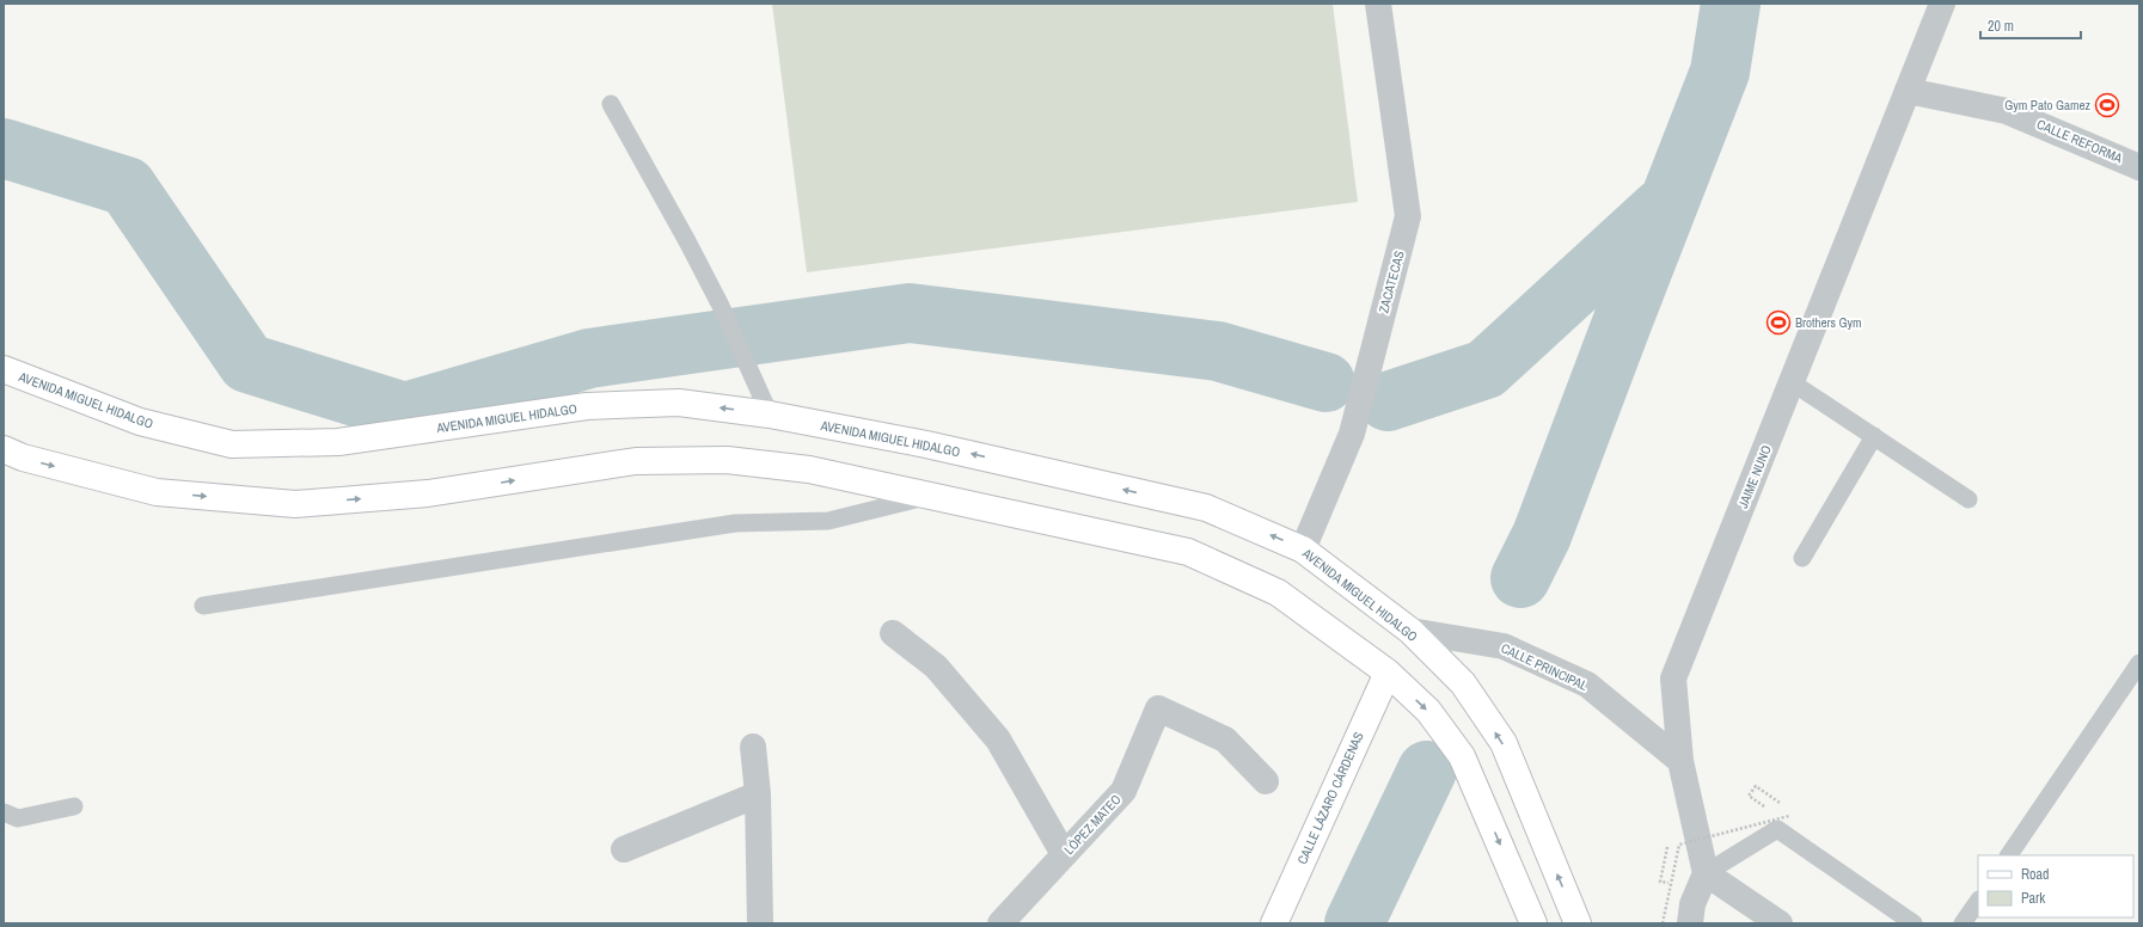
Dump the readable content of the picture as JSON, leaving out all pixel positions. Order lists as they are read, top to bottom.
{
  "streets": {
    "main road": ["AVENIDA MIGUEL HIDALGO", "CALLE LÁZARO CÁRDENAS"],
    "street": [
      "CALLE REFORMA",
      "ZACATECAS",
      "JAIME NUNO",
      "CALLE PRINCIPAL",
      "LÓPEZ MATEO"
    ]
  },
  "crossings": [
    ["CALLE REFORMA", "JAIME NUNO"],
    ["ZACATECAS", "AVENIDA MIGUEL HIDALGO"],
    ["AVENIDA MIGUEL HIDALGO", "CALLE PRINCIPAL"],
    ["JAIME NUNO", "CALLE PRINCIPAL"]
  ],
  "places": {
    "sports": ["Gym Pato Gamez", "Brothers Gym"]
  },
  "legend": ["Road", "Park"],
  "scale_bar": "20 m"
}
